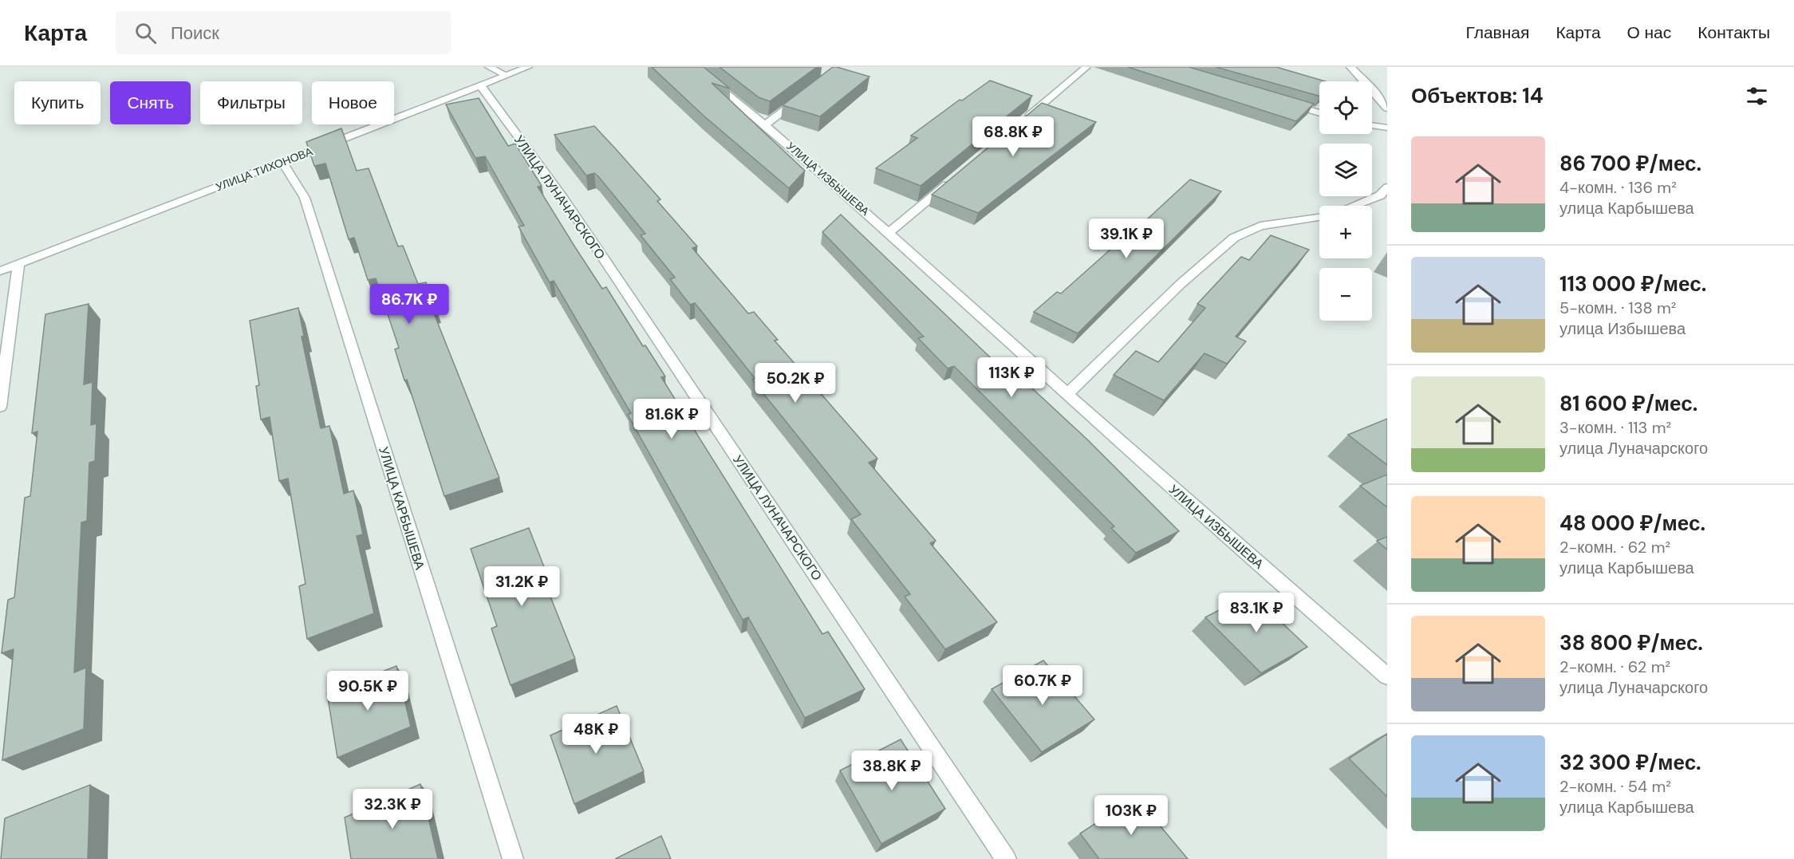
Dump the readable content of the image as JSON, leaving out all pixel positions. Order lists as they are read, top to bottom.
{
  "streets": {
    "street": [
      "УЛИЦА ТИХОНОВА",
      "УЛИЦА ИЗБЫШЕВА",
      "УЛИЦА ЛУНАЧАРСКОГО",
      "УЛИЦА КАРБЫШЕВА"
    ]
  },
  "crossings": [
    ["УЛИЦА ТИХОНОВА", "УЛИЦА ЛУНАЧАРСКОГО"],
    ["УЛИЦА ТИХОНОВА", "УЛИЦА КАРБЫШЕВА"]
  ],
  "page": {
    "header": "Карта",
    "search": "Поиск",
    "nav": [
      "Главная",
      "Карта",
      "О нас",
      "Контакты"
    ],
    "heading": "Объектов: 14",
    "map_buttons": ["+", "−"],
    "chip": [
      "Купить",
      "Снять",
      "Фильтры",
      "Новое"
    ],
    "price": [
      "68.8K ₽",
      "39.1K ₽",
      "86.7K ₽",
      "113K ₽",
      "50.2K ₽",
      "81.6K ₽",
      "31.2K ₽",
      "83.1K ₽",
      "60.7K ₽",
      "90.5K ₽",
      "48K ₽",
      "38.8K ₽",
      "32.3K ₽",
      "103K ₽"
    ],
    "list": [
      {
        "name": "86 700 ₽/мес.",
        "note": "4-комн. · 136 m² · улица Карбышева"
      },
      {
        "name": "113 000 ₽/мес.",
        "note": "5-комн. · 138 m² · улица Избышева"
      },
      {
        "name": "81 600 ₽/мес.",
        "note": "3-комн. · 113 m² · улица Луначарского"
      },
      {
        "name": "48 000 ₽/мес.",
        "note": "2-комн. · 62 m² · улица Карбышева"
      },
      {
        "name": "38 800 ₽/мес.",
        "note": "2-комн. · 62 m² · улица Луначарского"
      },
      {
        "name": "32 300 ₽/мес.",
        "note": "2-комн. · 54 m² · улица Карбышева"
      }
    ]
  }
}
